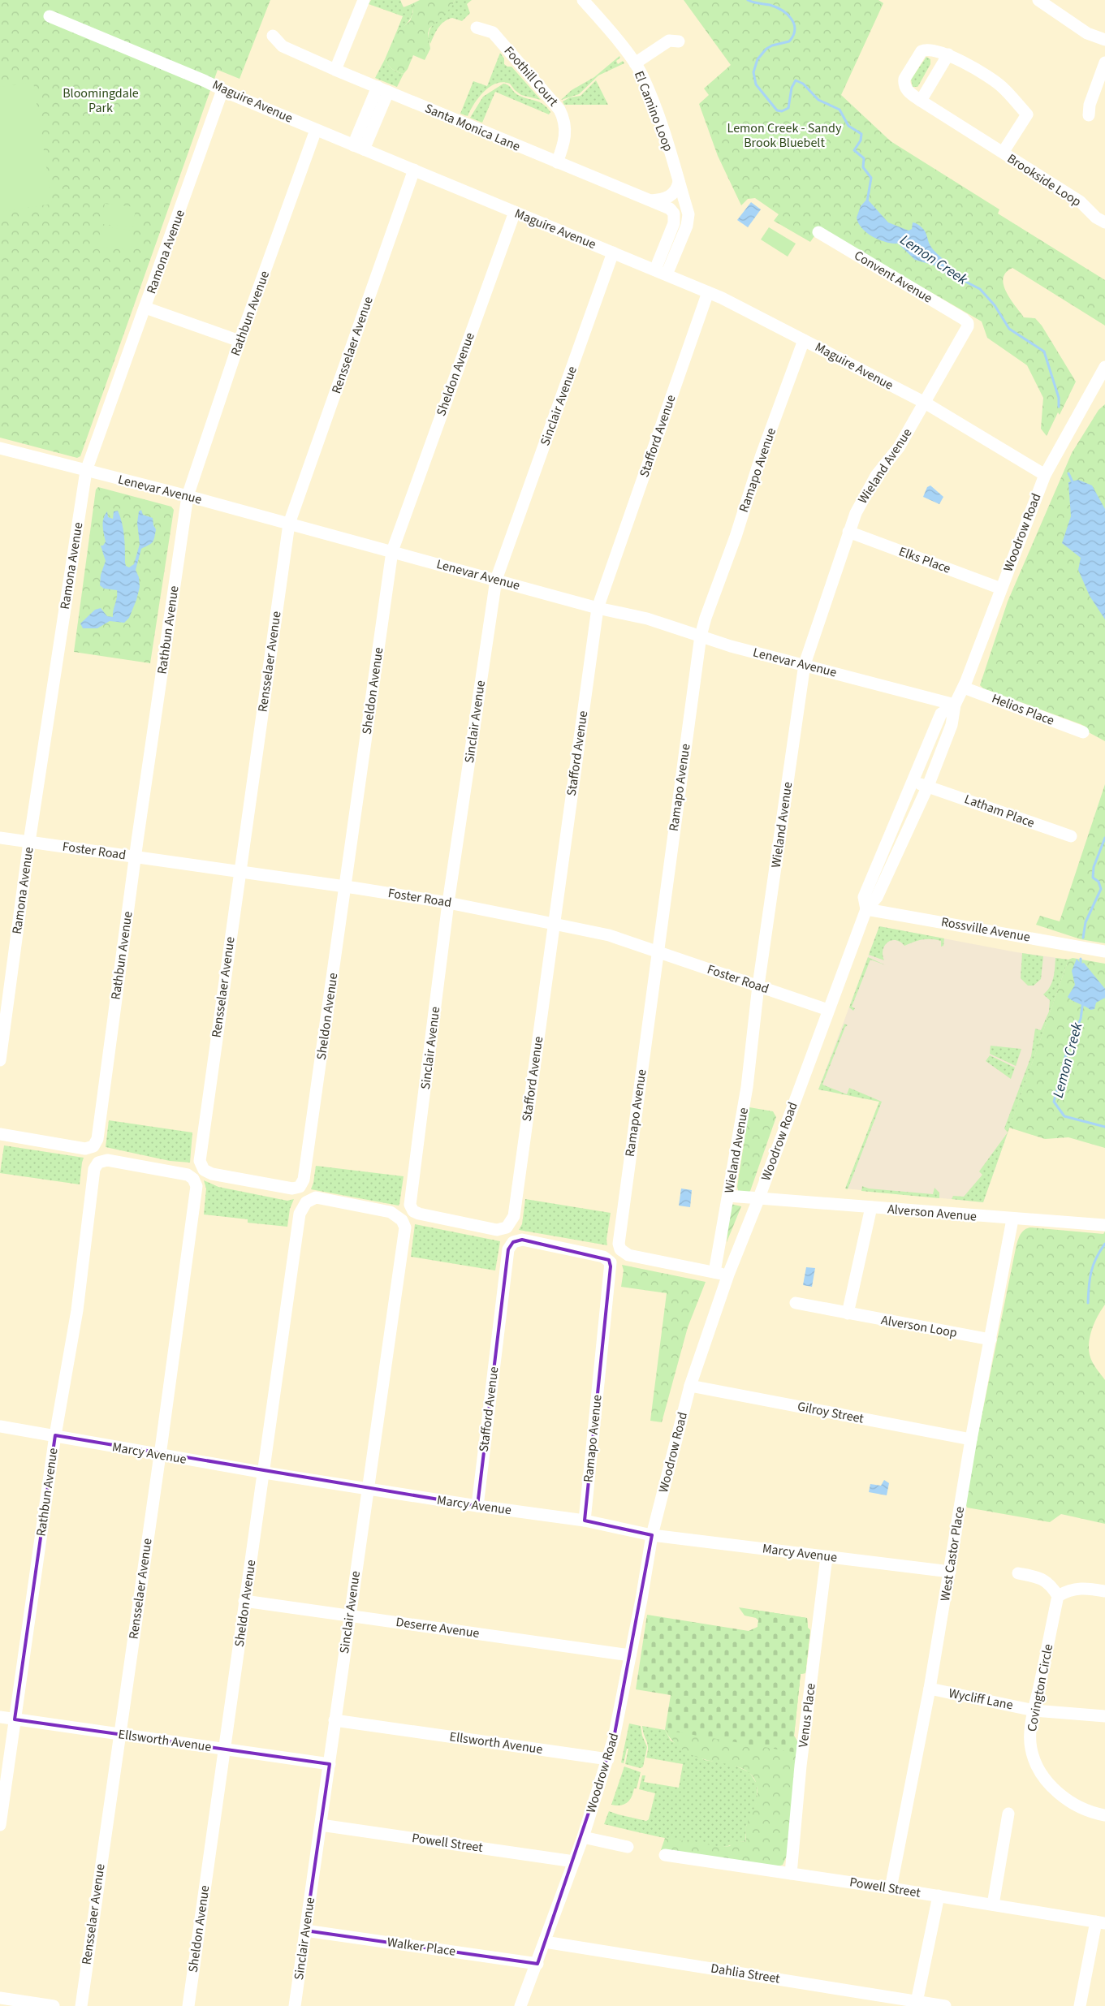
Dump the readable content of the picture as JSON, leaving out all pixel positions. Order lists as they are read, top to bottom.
{
  "streets": {
    "street": [
      "Foothill Court",
      "Maguire Avenue",
      "El Camino Loop",
      "Santa Monica Lane",
      "Brookside Loop",
      "Ramona Avenue",
      "Convent Avenue",
      "Rathbun Avenue",
      "Rensselaer Avenue",
      "Sheldon Avenue",
      "Sinclair Avenue",
      "Stafford Avenue",
      "Wieland Avenue",
      "Ramapo Avenue",
      "Lenevar Avenue",
      "Woodrow Road",
      "Elks Place",
      "Helios Place",
      "Latham Place",
      "Foster Road",
      "Rossville Avenue",
      "Alverson Avenue",
      "Alverson Loop",
      "Gilroy Street",
      "Marcy Avenue",
      "West Castor Place",
      "Deserre Avenue",
      "Covington Circle",
      "Wycliff Lane",
      "Venus Place",
      "Ellsworth Avenue",
      "Powell Street",
      "Walker Place",
      "Dahlia Street"
    ]
  },
  "crossings": [
    ["Foothill Court", "Santa Monica Lane"],
    ["Maguire Avenue", "El Camino Loop"],
    ["Maguire Avenue", "Santa Monica Lane"],
    ["Maguire Avenue", "Ramona Avenue"],
    ["Maguire Avenue", "Rathbun Avenue"],
    ["Maguire Avenue", "Rensselaer Avenue"],
    ["Maguire Avenue", "Sheldon Avenue"],
    ["Maguire Avenue", "Sinclair Avenue"],
    ["Maguire Avenue", "Stafford Avenue"],
    ["Maguire Avenue", "Wieland Avenue"],
    ["Maguire Avenue", "Ramapo Avenue"],
    ["Maguire Avenue", "Woodrow Road"],
    ["Ramona Avenue", "Lenevar Avenue"],
    ["Ramona Avenue", "Foster Road"],
    ["Convent Avenue", "Wieland Avenue"],
    ["Rathbun Avenue", "Rensselaer Avenue"],
    ["Rathbun Avenue", "Lenevar Avenue"],
    ["Rathbun Avenue", "Foster Road"],
    ["Rathbun Avenue", "Marcy Avenue"],
    ["Rathbun Avenue", "Ellsworth Avenue"],
    ["Rensselaer Avenue", "Sheldon Avenue"],
    ["Rensselaer Avenue", "Lenevar Avenue"],
    ["Rensselaer Avenue", "Foster Road"],
    ["Rensselaer Avenue", "Marcy Avenue"],
    ["Rensselaer Avenue", "Ellsworth Avenue"],
    ["Sheldon Avenue", "Sinclair Avenue"],
    ["Sheldon Avenue", "Lenevar Avenue"],
    ["Sheldon Avenue", "Foster Road"],
    ["Sheldon Avenue", "Marcy Avenue"],
    ["Sheldon Avenue", "Deserre Avenue"],
    ["Sheldon Avenue", "Ellsworth Avenue"],
    ["Sinclair Avenue", "Stafford Avenue"],
    ["Sinclair Avenue", "Lenevar Avenue"],
    ["Sinclair Avenue", "Foster Road"],
    ["Sinclair Avenue", "Marcy Avenue"],
    ["Sinclair Avenue", "Deserre Avenue"],
    ["Sinclair Avenue", "Ellsworth Avenue"],
    ["Sinclair Avenue", "Powell Street"],
    ["Sinclair Avenue", "Walker Place"],
    ["Stafford Avenue", "Ramapo Avenue"],
    ["Stafford Avenue", "Lenevar Avenue"],
    ["Stafford Avenue", "Foster Road"],
    ["Stafford Avenue", "Marcy Avenue"],
    ["Wieland Avenue", "Ramapo Avenue"],
    ["Wieland Avenue", "Lenevar Avenue"],
    ["Wieland Avenue", "Elks Place"],
    ["Wieland Avenue", "Foster Road"],
    ["Wieland Avenue", "Alverson Avenue"],
    ["Ramapo Avenue", "Lenevar Avenue"],
    ["Ramapo Avenue", "Foster Road"],
    ["Ramapo Avenue", "Marcy Avenue"],
    ["Lenevar Avenue", "Woodrow Road"],
    ["Woodrow Road", "Elks Place"],
    ["Woodrow Road", "Helios Place"],
    ["Woodrow Road", "Latham Place"],
    ["Woodrow Road", "Foster Road"],
    ["Woodrow Road", "Rossville Avenue"],
    ["Woodrow Road", "Alverson Avenue"],
    ["Woodrow Road", "Gilroy Street"],
    ["Woodrow Road", "Marcy Avenue"],
    ["Woodrow Road", "Deserre Avenue"],
    ["Woodrow Road", "Ellsworth Avenue"],
    ["Woodrow Road", "Powell Street"],
    ["Woodrow Road", "Walker Place"],
    ["Woodrow Road", "Dahlia Street"],
    ["Alverson Avenue", "West Castor Place"],
    ["Alverson Loop", "West Castor Place"],
    ["Gilroy Street", "West Castor Place"],
    ["Marcy Avenue", "West Castor Place"],
    ["Marcy Avenue", "Venus Place"],
    ["West Castor Place", "Wycliff Lane"],
    ["West Castor Place", "Powell Street"],
    ["Covington Circle", "Wycliff Lane"],
    ["Venus Place", "Powell Street"]
  ],
  "water": ["Lemon Creek"],
  "parks": ["Bloomingdale Park", "Lemon Creek - Sandy Brook Bluebelt"]
}
